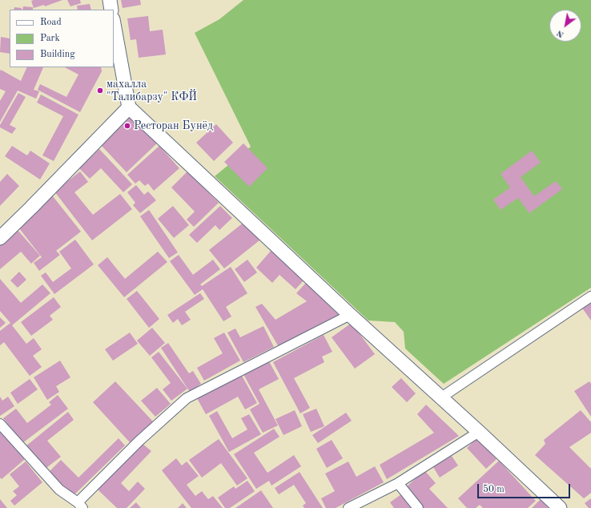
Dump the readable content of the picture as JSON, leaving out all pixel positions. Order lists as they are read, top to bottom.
{
  "places": ["махалла \"Талибарзу\" КФЙ", "Ресторан Бунёд"],
  "legend": ["Road", "Park", "Building"],
  "scale_bar": "50 m",
  "north": "bottom left"
}
